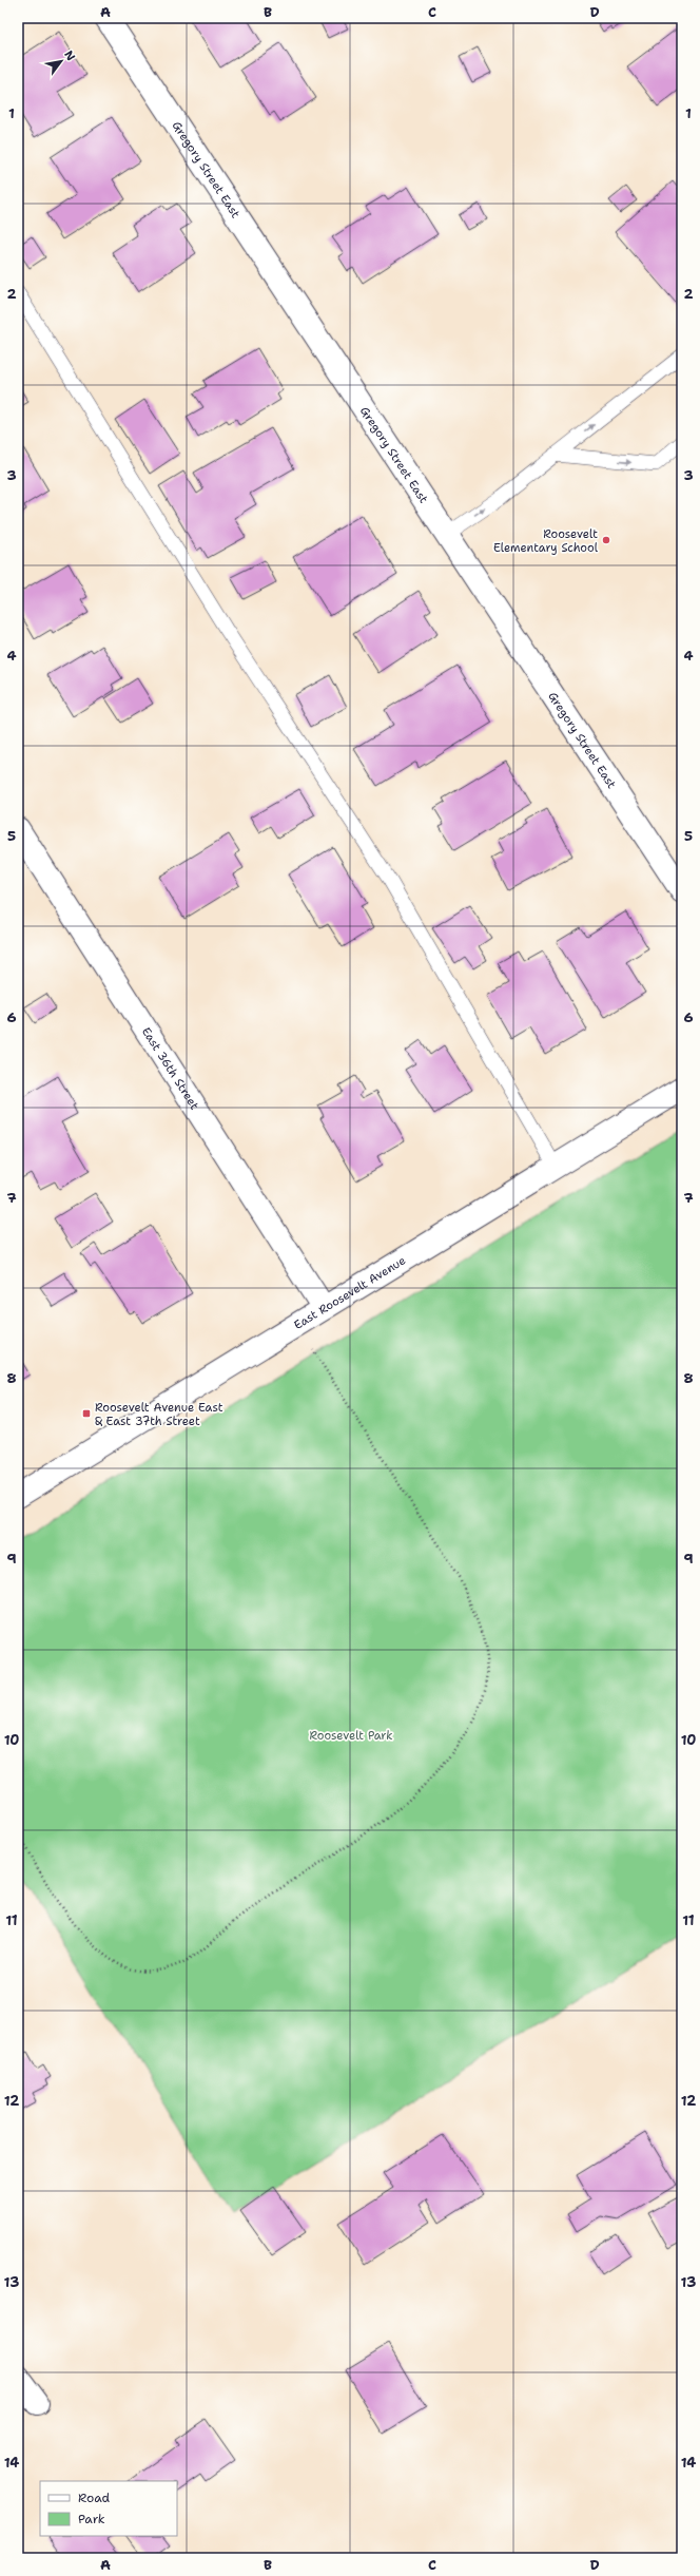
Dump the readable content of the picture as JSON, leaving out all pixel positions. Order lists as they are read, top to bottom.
{
  "streets": {
    "street": ["Gregory Street East", "East 36th Street", "East Roosevelt Avenue"]
  },
  "crossings": [
    ["East 36th Street", "East Roosevelt Avenue"]
  ],
  "parks": ["Roosevelt Park"],
  "places": {
    "other": ["Roosevelt Elementary School"],
    "transit": ["Roosevelt Avenue East & East 37th Street"]
  },
  "legend": ["Road", "Park"],
  "north": "top right",
  "grid": {
    "columns": [
      "A",
      "B",
      "C",
      "D"
    ],
    "rows": [
      "1",
      "2",
      "3",
      "4",
      "5",
      "6",
      "7",
      "8",
      "9",
      "10",
      "11",
      "12",
      "13",
      "14"
    ]
  }
}
